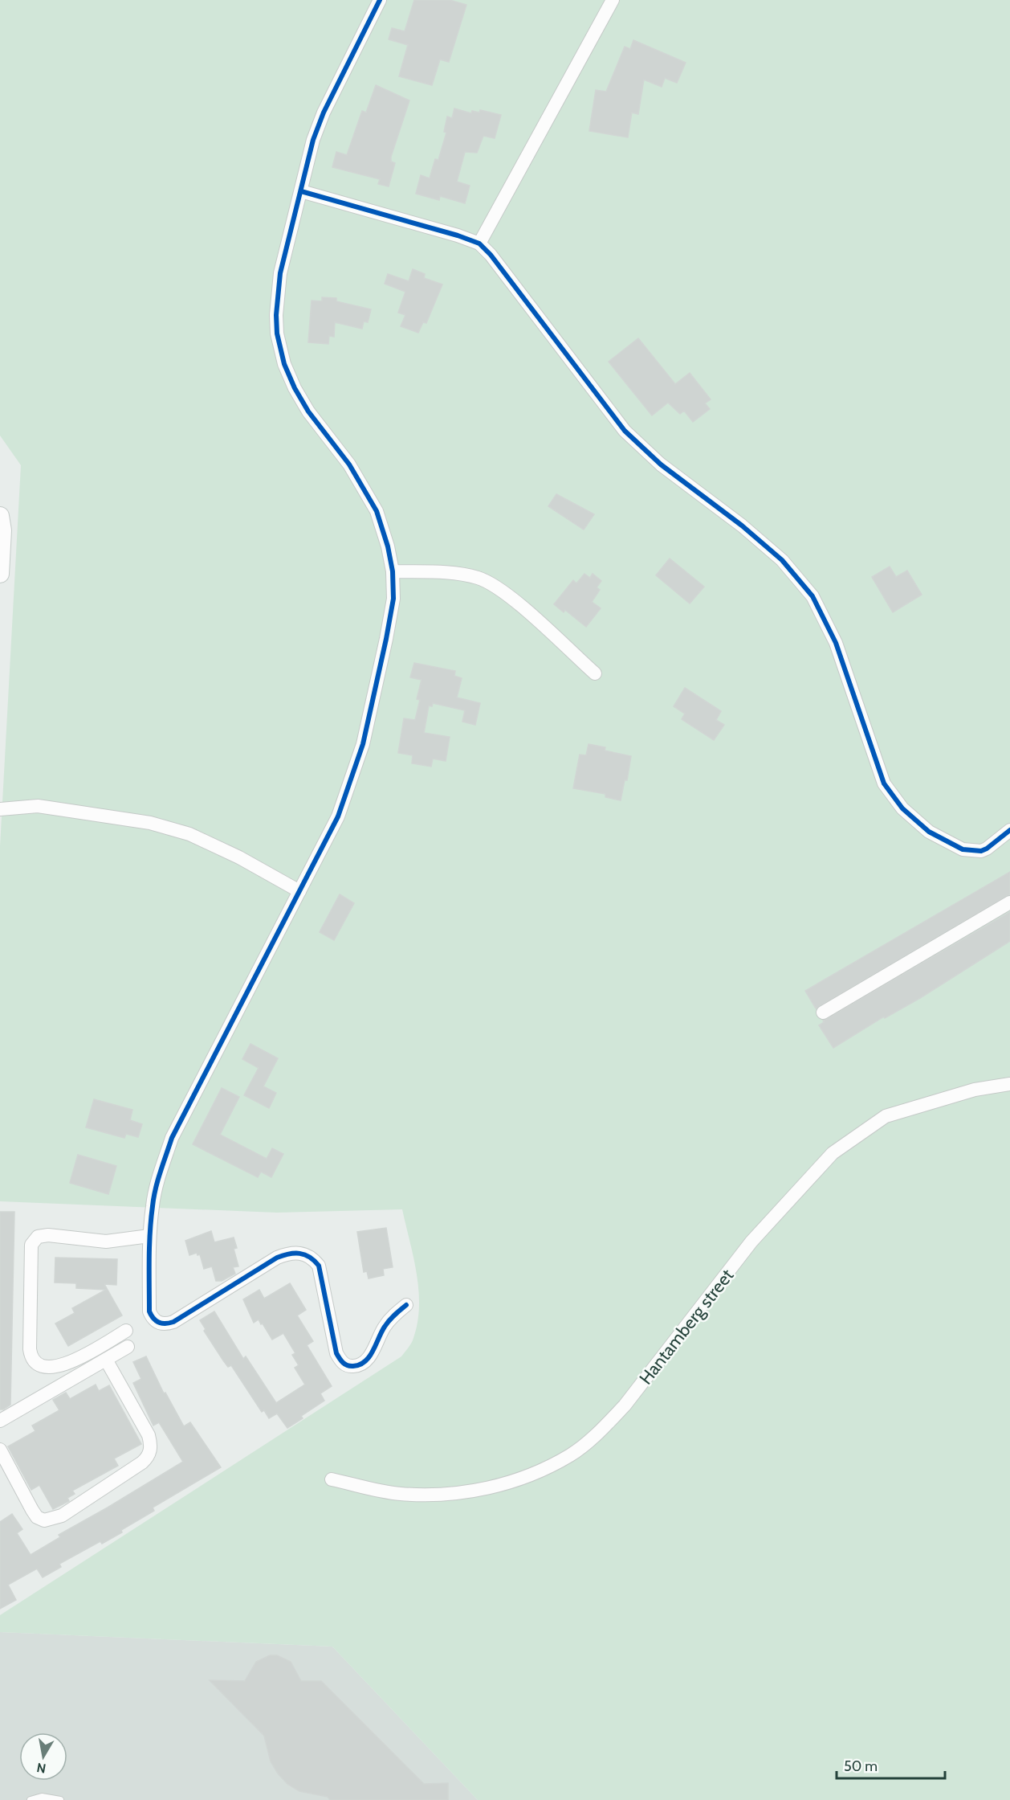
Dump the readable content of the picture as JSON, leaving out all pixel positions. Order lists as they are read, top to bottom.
{
  "streets": {
    "street": ["Hantamberg street"]
  },
  "scale_bar": "50 m",
  "north": "bottom"
}
